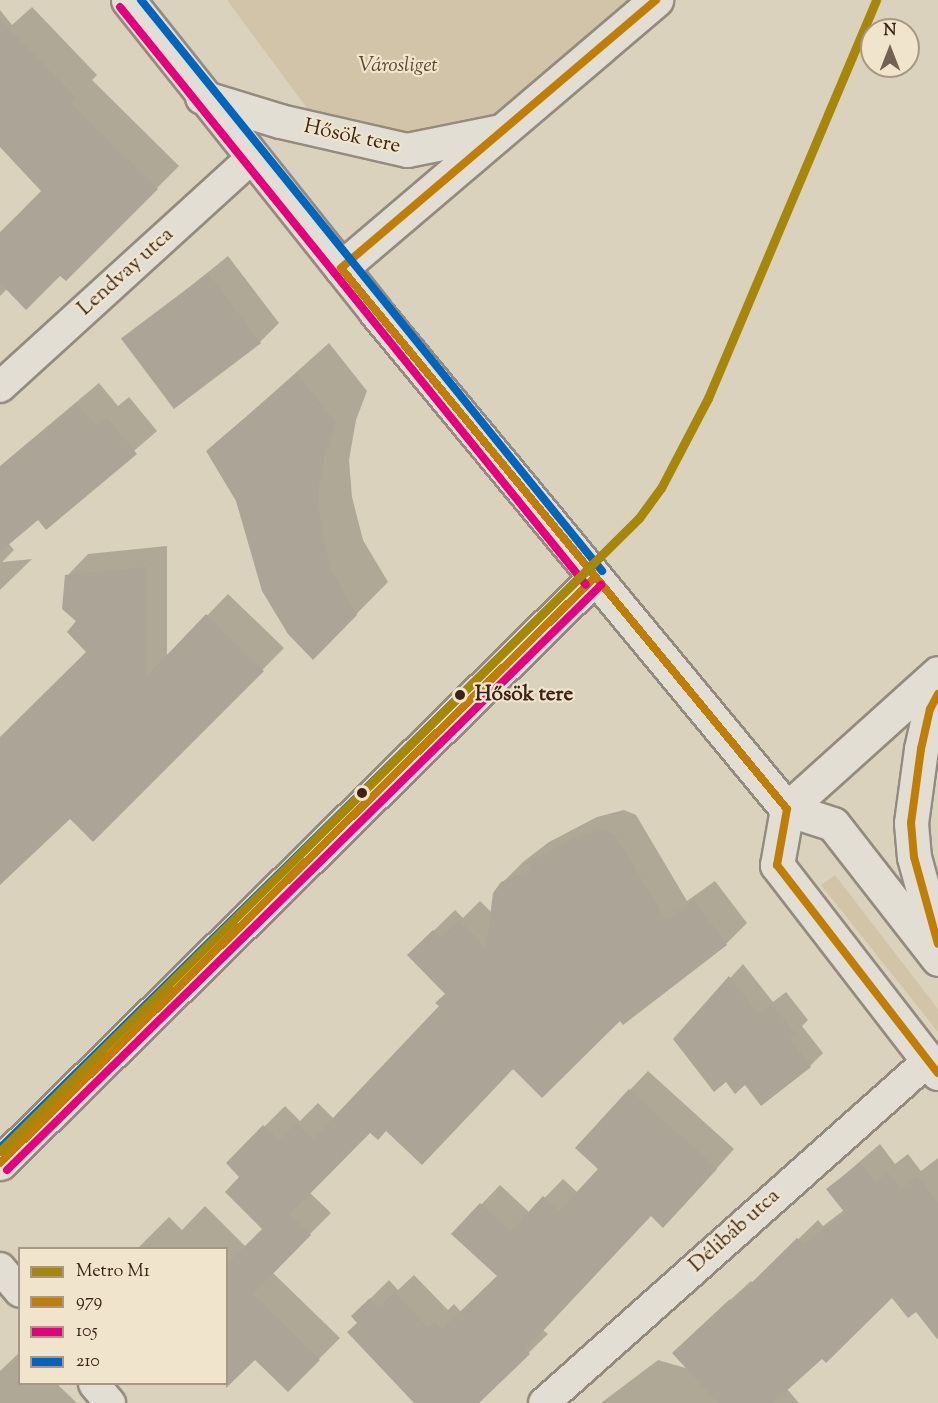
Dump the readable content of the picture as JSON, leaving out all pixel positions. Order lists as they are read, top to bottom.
{
  "streets": {
    "main road": ["Hősök tere"],
    "street": ["Lendvay utca", "Délibáb utca"]
  },
  "parks": ["Városliget"],
  "places": ["Hősök tere"],
  "lines": [
    "metro line M1",
    "transit line 979",
    "transit line 210",
    "transit line 105"
  ],
  "legend": [
    "Metro M1",
    "979",
    "105",
    "210"
  ],
  "north": "top"
}
